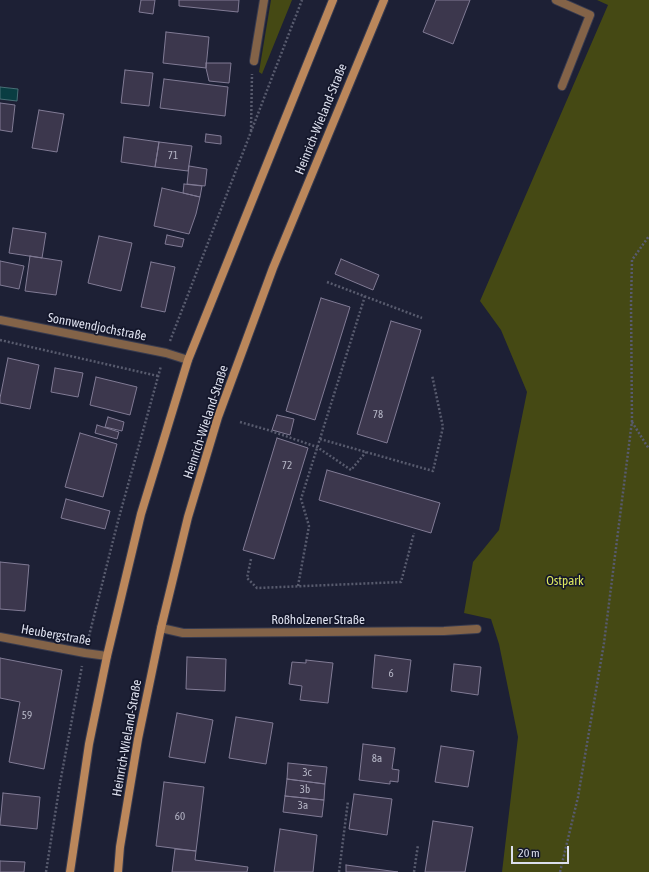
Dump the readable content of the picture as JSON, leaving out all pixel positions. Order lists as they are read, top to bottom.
{
  "streets": {
    "main road": ["Heinrich-Wieland-Straße"],
    "street": ["Sonnwendjochstraße", "Roßholzener Straße", "Heubergstraße"]
  },
  "crossings": [
    ["Heinrich-Wieland-Straße", "Roßholzener Straße"]
  ],
  "parks": ["Ostpark"],
  "house_numbers": [
    "71",
    "78",
    "72",
    "6",
    "59",
    "8a",
    "3c",
    "3b",
    "3a",
    "60"
  ],
  "scale_bar": "20 m"
}
